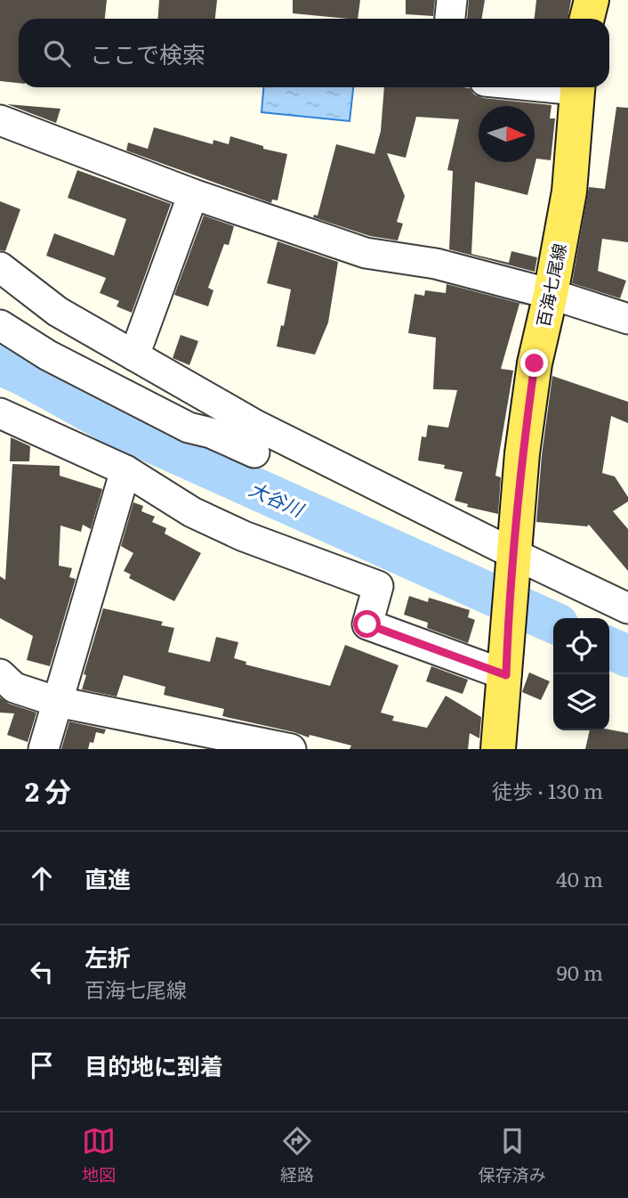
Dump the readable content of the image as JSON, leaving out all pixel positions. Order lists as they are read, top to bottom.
{
  "streets": {
    "main road": ["百海七尾線"]
  },
  "water": ["大谷川"],
  "north": "right",
  "page": {
    "search": "ここで検索",
    "heading": ["2 分", "徒歩 · 130 m"],
    "list": [
      ["直進", "40 m"],
      ["左折", "百海七尾線", "90 m"],
      "目的地に到着"
    ],
    "nav": ["地図", "経路", "保存済み"]
  }
}
